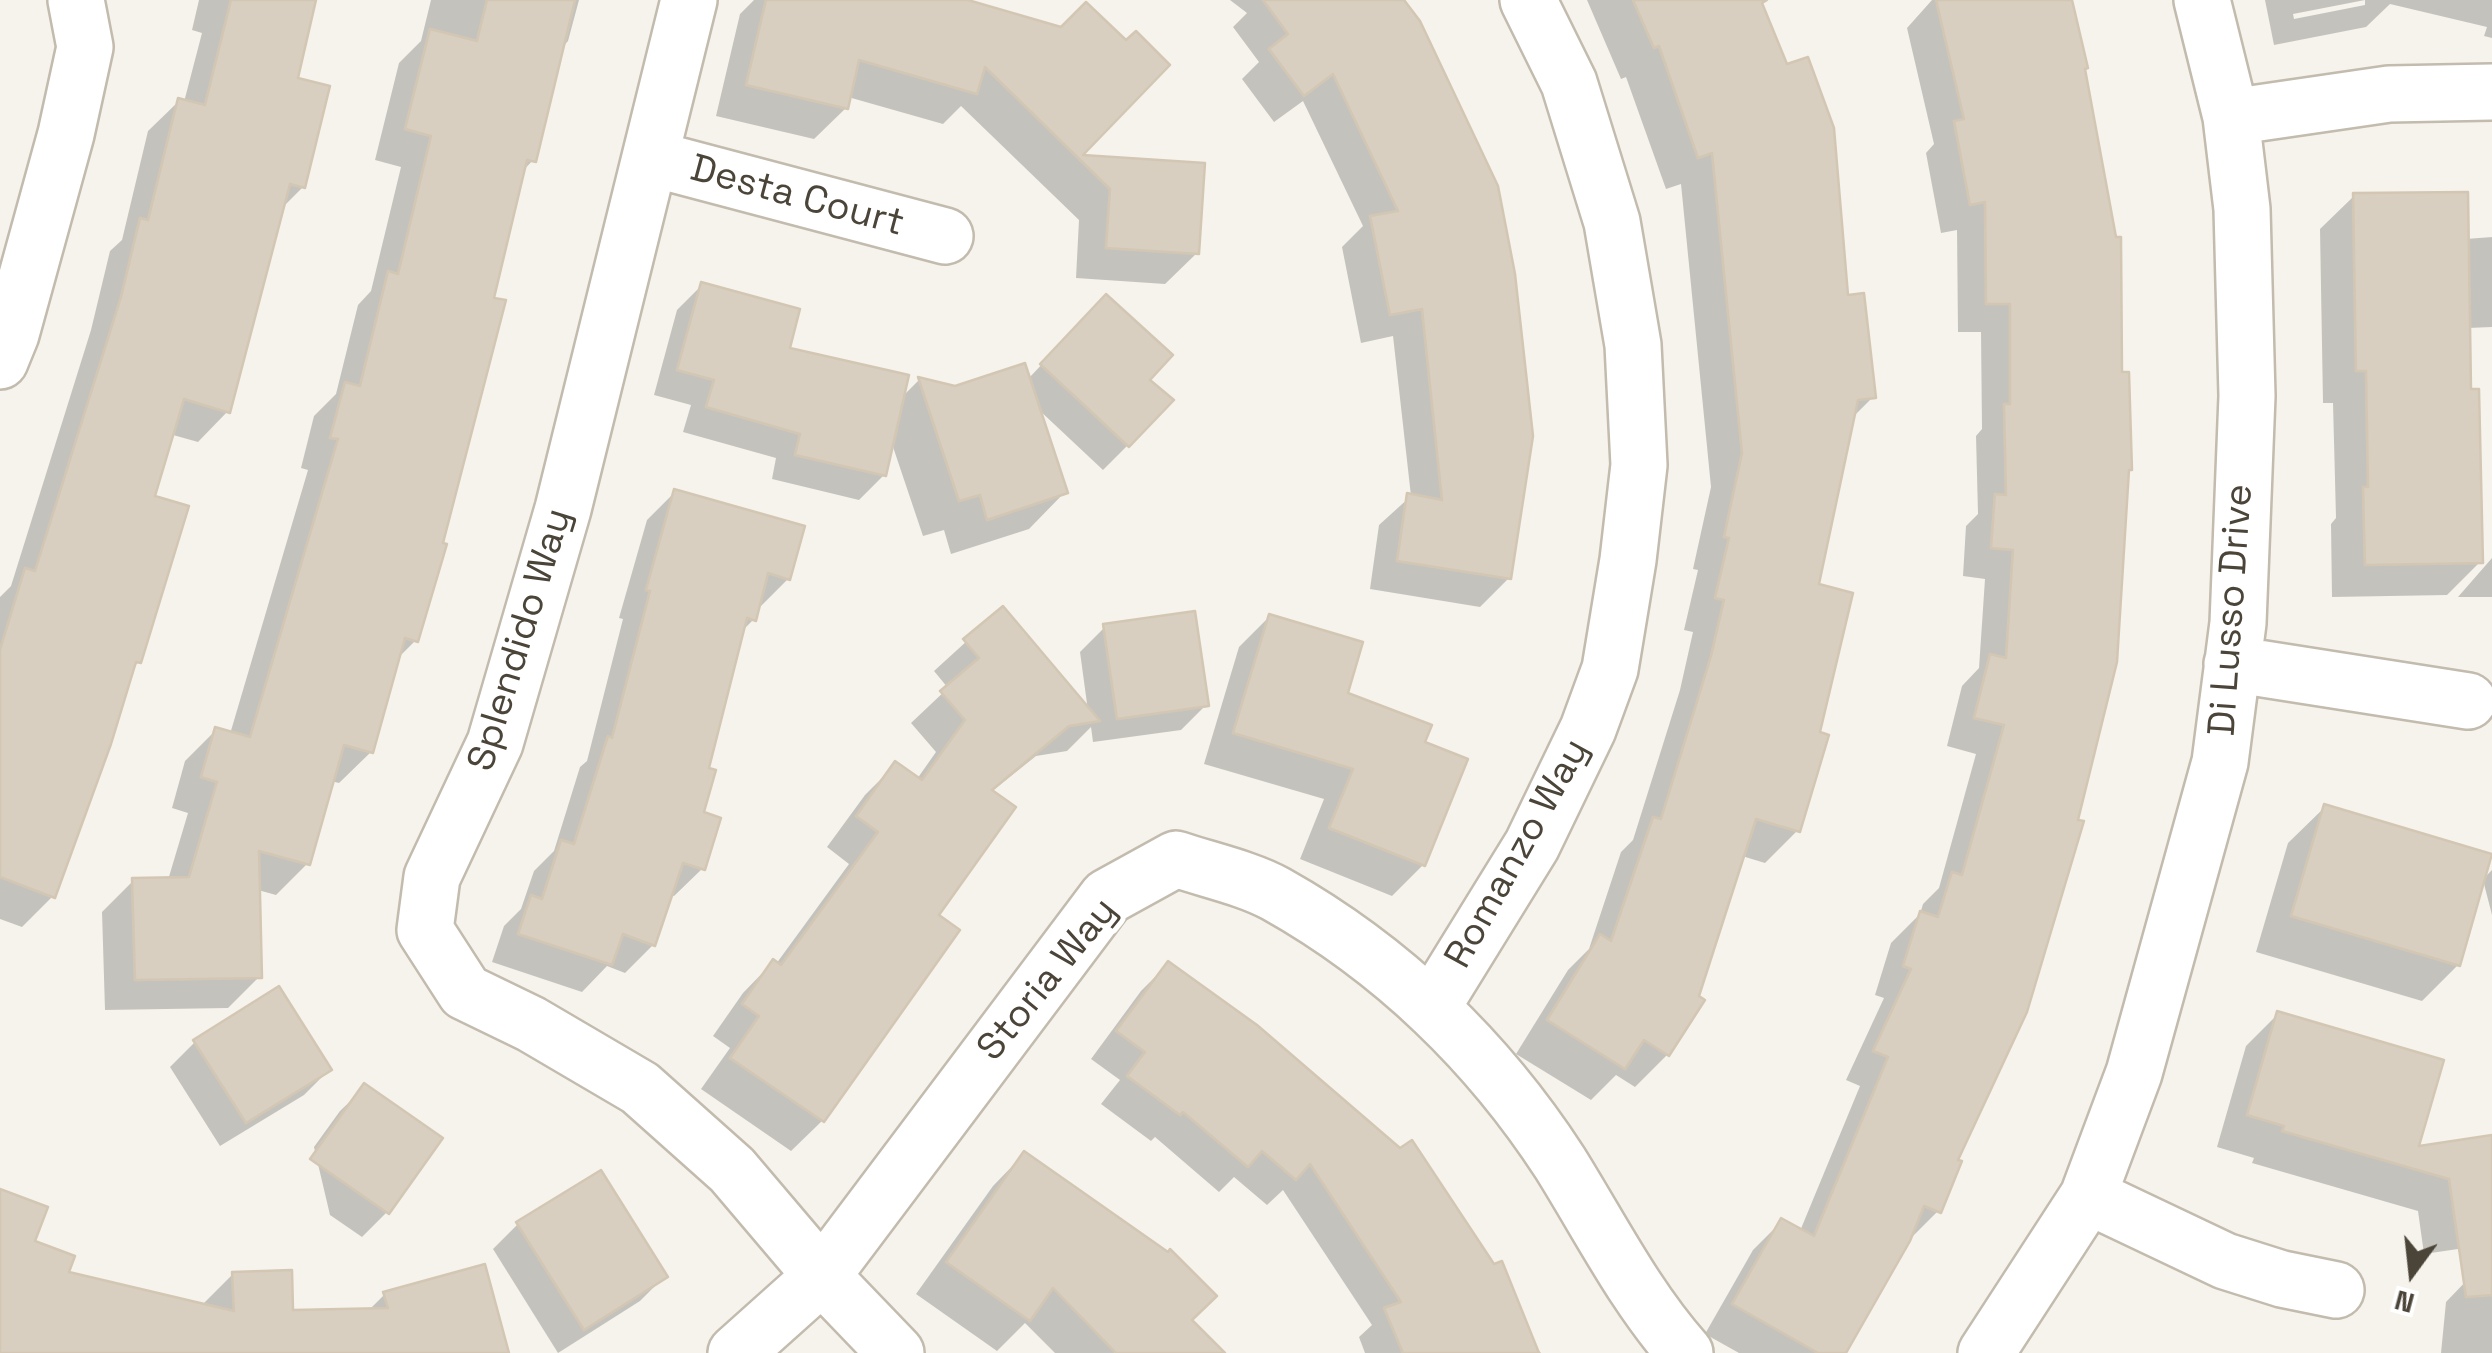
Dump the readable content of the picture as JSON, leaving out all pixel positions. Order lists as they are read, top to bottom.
{
  "streets": {
    "street": [
      "Desta Court",
      "Di Lusso Drive",
      "Splendido Way",
      "Romanzo Way",
      "Storia Way"
    ]
  },
  "crossings": [
    ["Desta Court", "Splendido Way"],
    ["Splendido Way", "Storia Way"],
    ["Romanzo Way", "Storia Way"]
  ],
  "north": "bottom"
}
